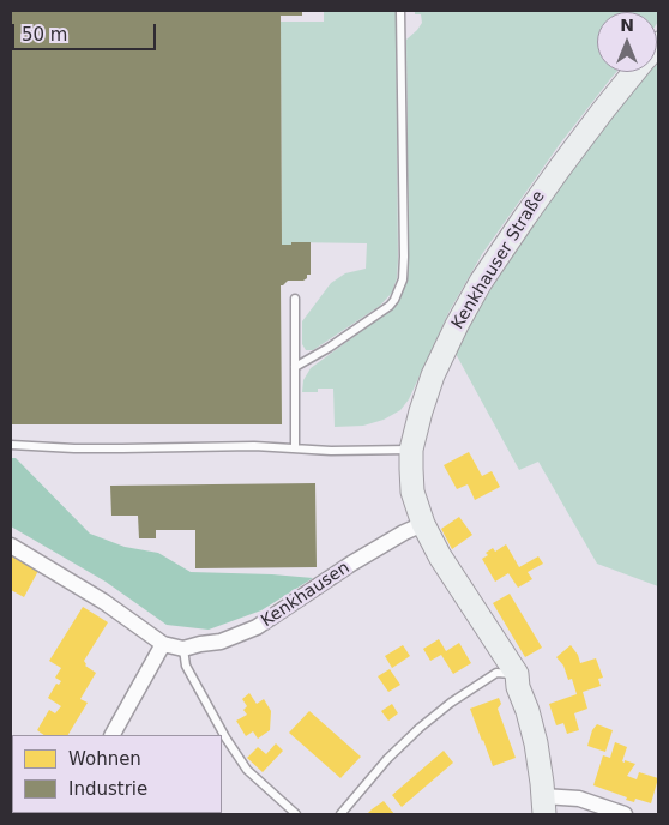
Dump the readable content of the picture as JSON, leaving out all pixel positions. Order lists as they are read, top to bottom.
{
  "streets": {
    "street": ["Kenkhauser Straße", "Kenkhausen"]
  },
  "crossings": [
    ["Kenkhauser Straße", "Kenkhausen"]
  ],
  "legend": ["Wohnen", "Industrie"],
  "scale_bar": "50 m",
  "north": "top"
}
